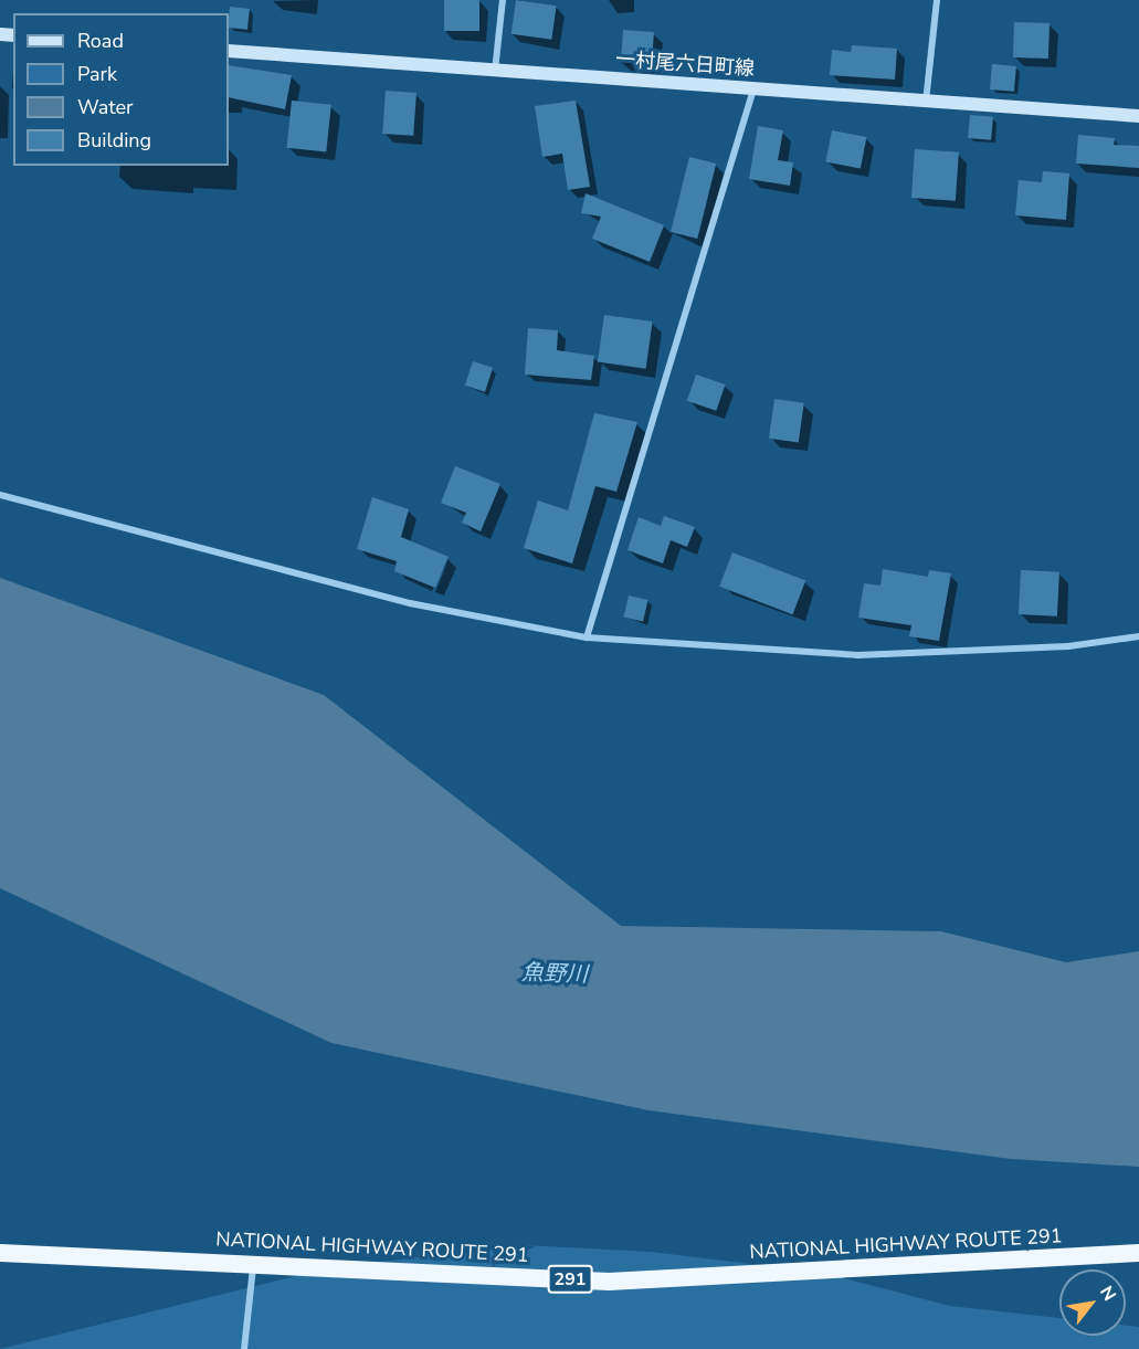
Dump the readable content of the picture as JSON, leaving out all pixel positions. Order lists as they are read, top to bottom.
{
  "streets": {
    "highway": ["NATIONAL HIGHWAY ROUTE 291", "291"],
    "main road": ["一村尾六日町線"]
  },
  "water": ["魚野川"],
  "legend": [
    "Road",
    "Park",
    "Water",
    "Building"
  ],
  "north": "top right"
}
